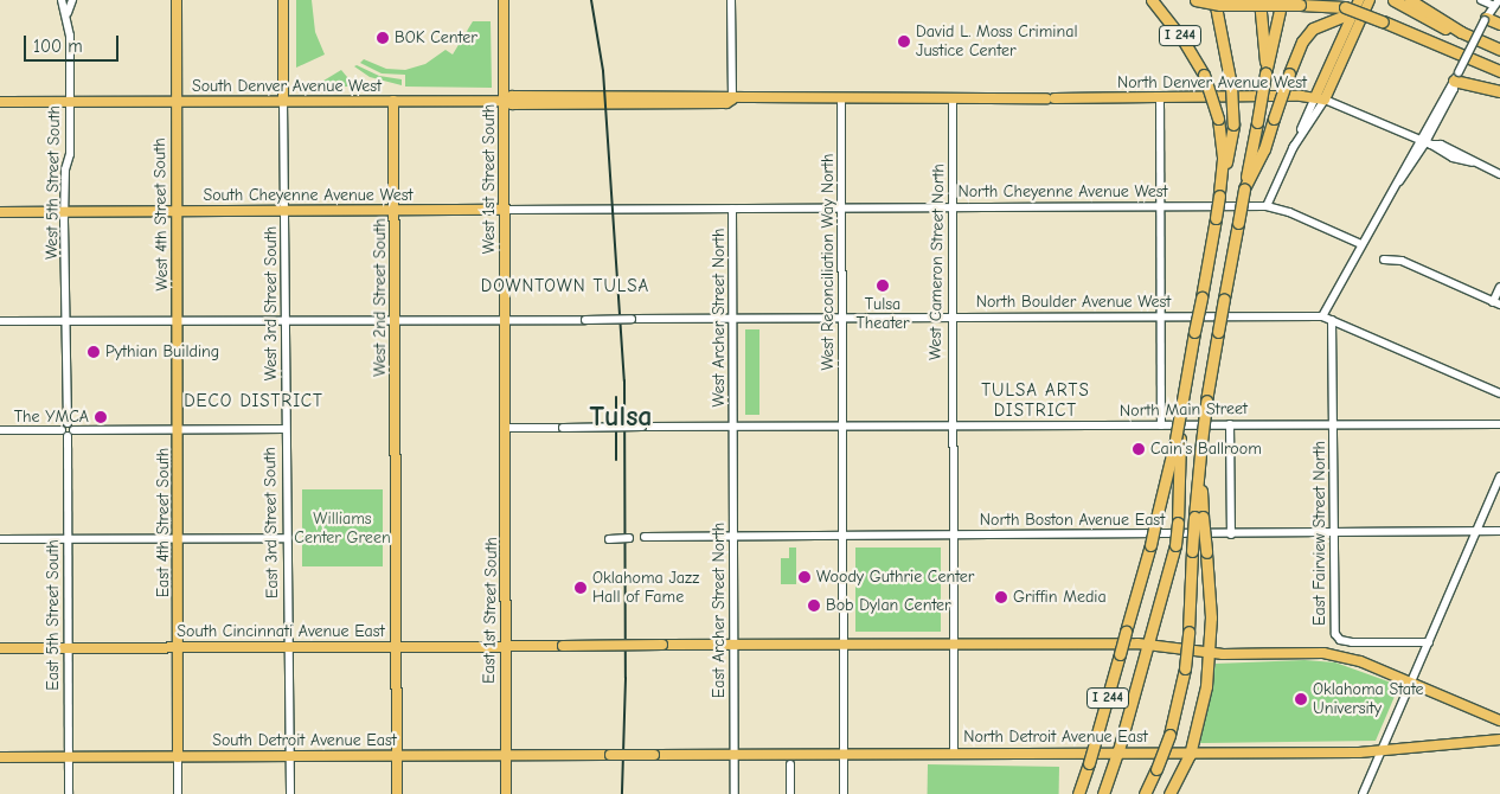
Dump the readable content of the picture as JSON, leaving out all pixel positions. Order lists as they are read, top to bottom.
{
  "streets": {
    "highway": ["I 244"],
    "main road": [
      "North Denver Avenue West",
      "South Denver Avenue West",
      "West 1st Street South",
      "South Cheyenne Avenue West",
      "West 4th Street South",
      "West 2nd Street South",
      "West 3rd Street South",
      "East 4th Street South",
      "East 1st Street South",
      "South Cincinnati Avenue East",
      "North Detroit Avenue East",
      "South Detroit Avenue East"
    ],
    "street": [
      "West 5th Street South",
      "North Cheyenne Avenue West",
      "West Reconciliation Way North",
      "West Cameron Street North",
      "North Boulder Avenue West",
      "West Archer Street North",
      "North Main Street",
      "North Boston Avenue East",
      "East 3rd Street South",
      "East Fairview Street North",
      "East Archer Street North",
      "East 5th Street South"
    ]
  },
  "crossings": [
    ["North Denver Avenue West", "South Denver Avenue West"],
    ["North Denver Avenue West", "West Reconciliation Way North"],
    ["North Denver Avenue West", "West Cameron Street North"],
    ["South Denver Avenue West", "West 1st Street South"],
    ["South Denver Avenue West", "West 5th Street South"],
    ["South Denver Avenue West", "West 4th Street South"],
    ["South Denver Avenue West", "West 2nd Street South"],
    ["South Denver Avenue West", "West 3rd Street South"],
    ["West 1st Street South", "South Cheyenne Avenue West"],
    ["West 1st Street South", "North Boulder Avenue West"],
    ["West 1st Street South", "North Main Street"],
    ["West 1st Street South", "East 1st Street South"],
    ["West 5th Street South", "South Cheyenne Avenue West"],
    ["West 5th Street South", "North Boulder Avenue West"],
    ["West 5th Street South", "East 5th Street South"],
    ["North Cheyenne Avenue West", "South Cheyenne Avenue West"],
    ["North Cheyenne Avenue West", "West Reconciliation Way North"],
    ["North Cheyenne Avenue West", "West Cameron Street North"],
    ["North Cheyenne Avenue West", "West Archer Street North"],
    ["South Cheyenne Avenue West", "West 4th Street South"],
    ["South Cheyenne Avenue West", "West 2nd Street South"],
    ["South Cheyenne Avenue West", "West 3rd Street South"],
    ["West 4th Street South", "North Boulder Avenue West"],
    ["West 4th Street South", "East 4th Street South"],
    ["West Reconciliation Way North", "North Boulder Avenue West"],
    ["West Reconciliation Way North", "North Main Street"],
    ["West Reconciliation Way North", "North Boston Avenue East"],
    ["West Reconciliation Way North", "South Cincinnati Avenue East"],
    ["West Reconciliation Way North", "North Detroit Avenue East"],
    ["West Cameron Street North", "North Boulder Avenue West"],
    ["West Cameron Street North", "North Main Street"],
    ["West Cameron Street North", "North Boston Avenue East"],
    ["West Cameron Street North", "South Cincinnati Avenue East"],
    ["West Cameron Street North", "North Detroit Avenue East"],
    ["West 2nd Street South", "North Boulder Avenue West"],
    ["West 2nd Street South", "South Cincinnati Avenue East"],
    ["West 2nd Street South", "South Detroit Avenue East"],
    ["North Boulder Avenue West", "West 3rd Street South"],
    ["North Boulder Avenue West", "West Archer Street North"],
    ["North Boulder Avenue West", "East Fairview Street North"],
    ["West 3rd Street South", "East 3rd Street South"],
    ["West Archer Street North", "North Main Street"],
    ["West Archer Street North", "East Archer Street North"],
    ["North Main Street", "East Fairview Street North"],
    ["North Main Street", "East 1st Street South"],
    ["North Main Street", "East Archer Street North"],
    ["North Boston Avenue East", "East Fairview Street North"],
    ["North Boston Avenue East", "East Archer Street North"],
    ["East 4th Street South", "South Cincinnati Avenue East"],
    ["East 4th Street South", "South Detroit Avenue East"],
    ["East 3rd Street South", "South Cincinnati Avenue East"],
    ["East 3rd Street South", "South Detroit Avenue East"],
    ["East 1st Street South", "South Cincinnati Avenue East"],
    ["East 1st Street South", "South Detroit Avenue East"],
    ["East Archer Street North", "South Cincinnati Avenue East"],
    ["East Archer Street North", "North Detroit Avenue East"],
    ["East 5th Street South", "South Cincinnati Avenue East"],
    ["East 5th Street South", "South Detroit Avenue East"],
    ["North Detroit Avenue East", "South Detroit Avenue East"]
  ],
  "districts": [
    "DOWNTOWN TULSA",
    "TULSA ARTS DISTRICT",
    "DECO DISTRICT",
    "Tulsa"
  ],
  "parks": ["Williams Center Green"],
  "places": [
    "BOK Center",
    "David L. Moss Criminal Justice Center",
    "Tulsa Theater",
    "Pythian Building",
    "The YMCA",
    "Cain's Ballroom",
    "Woody Guthrie Center",
    "Oklahoma Jazz Hall of Fame",
    "Griffin Media",
    "Bob Dylan Center",
    "Oklahoma State University"
  ],
  "scale_bar": "100 m"
}
